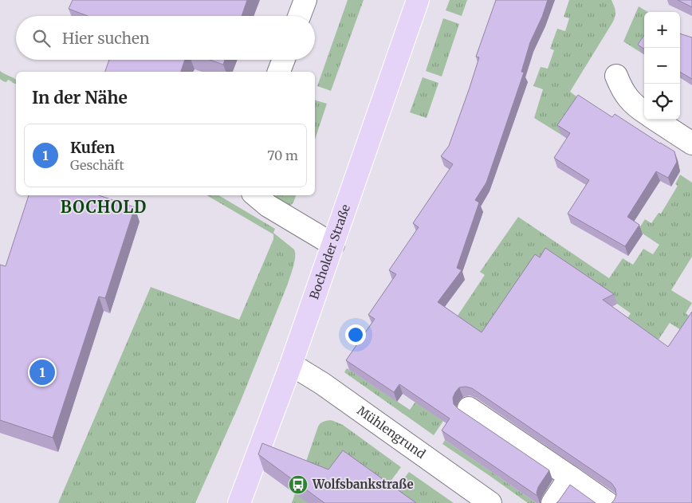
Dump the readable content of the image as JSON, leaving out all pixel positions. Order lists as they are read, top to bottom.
{
  "streets": {
    "main road": ["Bocholder Straße"],
    "street": ["Mühlengrund"]
  },
  "crossings": [
    ["Bocholder Straße", "Mühlengrund"]
  ],
  "districts": ["BOCHOLD"],
  "places": {
    "bus stop": ["Wolfsbankstraße"]
  },
  "page": {
    "map_buttons": ["+", "−"],
    "search": "Hier suchen",
    "heading": "In der Nähe",
    "list": [
      {
        "mark": "1",
        "name": "Kufen",
        "note": "Geschäft",
        "value": "70 m"
      }
    ],
    "pins": "1"
  }
}
